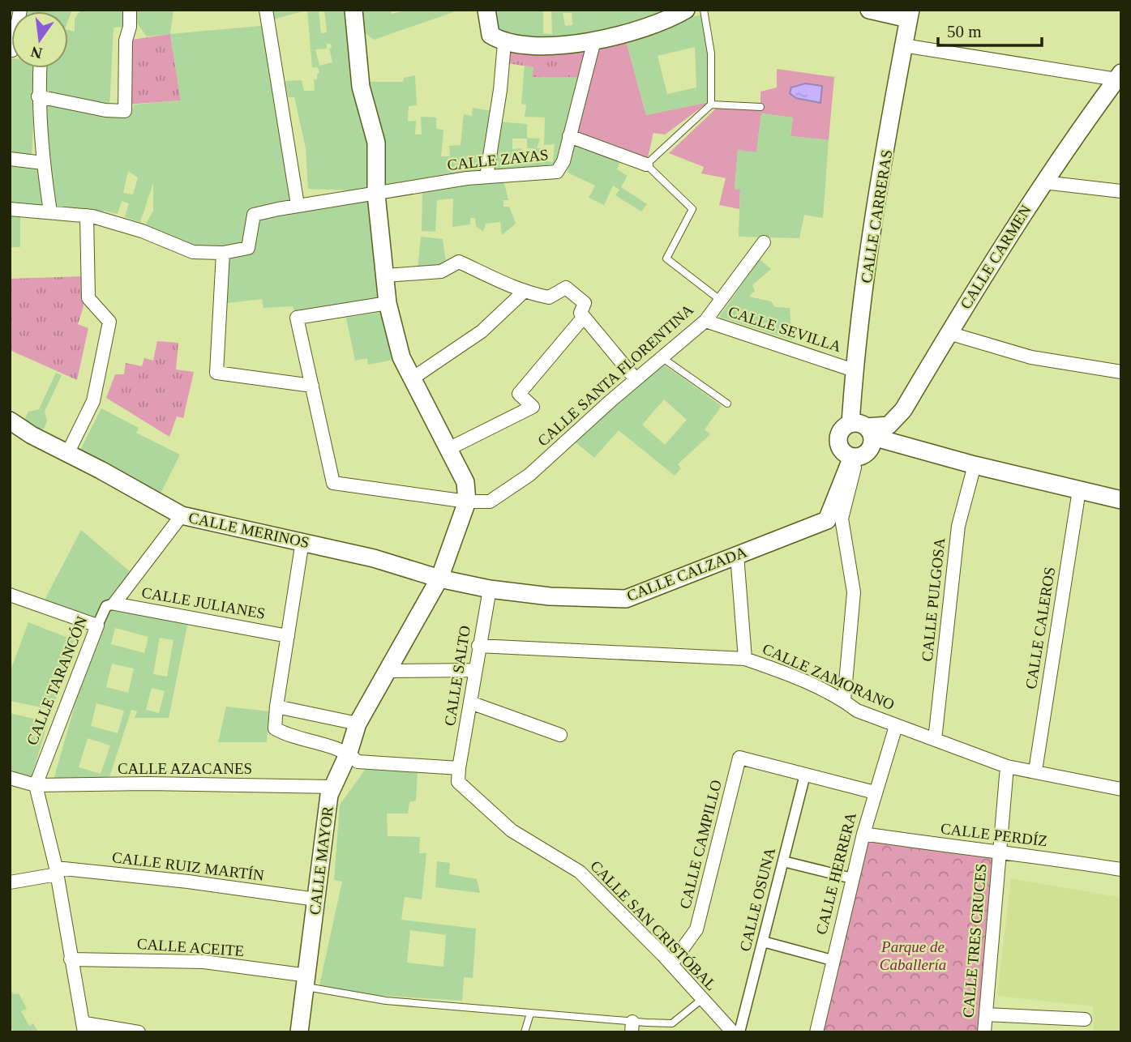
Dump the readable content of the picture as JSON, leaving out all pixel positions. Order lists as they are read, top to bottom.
{
  "streets": {
    "street": [
      "CALLE ZAYAS",
      "CALLE CARRERAS",
      "CALLE CARMEN",
      "CALLE SEVILLA",
      "CALLE SANTA FLORENTINA",
      "CALLE MERINOS",
      "CALLE CALZADA",
      "CALLE PULGOSA",
      "CALLE JULIANES",
      "CALLE CALEROS",
      "CALLE SALTO",
      "CALLE ZAMORANO",
      "CALLE TARANCÓN",
      "CALLE AZACANES",
      "CALLE PERDÍZ",
      "CALLE CAMPILLO",
      "CALLE MAYOR",
      "CALLE RUIZ MARTÍN",
      "CALLE HERRERA",
      "CALLE OSUNA",
      "CALLE SAN CRISTÓBAL",
      "CALLE TRES CRUCES",
      "CALLE ACEITE"
    ]
  },
  "crossings": [
    ["CALLE CARRERAS", "CALLE CARMEN"],
    ["CALLE CARRERAS", "CALLE SEVILLA"],
    ["CALLE CARRERAS", "CALLE CALZADA"],
    ["CALLE CARMEN", "CALLE CALZADA"],
    ["CALLE SEVILLA", "CALLE SANTA FLORENTINA"],
    ["CALLE SANTA FLORENTINA", "CALLE MAYOR"],
    ["CALLE MERINOS", "CALLE CALZADA"],
    ["CALLE MERINOS", "CALLE TARANCÓN"],
    ["CALLE MERINOS", "CALLE MAYOR"],
    ["CALLE CALZADA", "CALLE SALTO"],
    ["CALLE CALZADA", "CALLE MAYOR"],
    ["CALLE PULGOSA", "CALLE ZAMORANO"],
    ["CALLE JULIANES", "CALLE TARANCÓN"],
    ["CALLE CALEROS", "CALLE ZAMORANO"],
    ["CALLE SALTO", "CALLE ZAMORANO"],
    ["CALLE SALTO", "CALLE SAN CRISTÓBAL"],
    ["CALLE ZAMORANO", "CALLE HERRERA"],
    ["CALLE ZAMORANO", "CALLE TRES CRUCES"],
    ["CALLE TARANCÓN", "CALLE AZACANES"],
    ["CALLE AZACANES", "CALLE MAYOR"],
    ["CALLE PERDÍZ", "CALLE HERRERA"],
    ["CALLE PERDÍZ", "CALLE TRES CRUCES"],
    ["CALLE CAMPILLO", "CALLE OSUNA"],
    ["CALLE CAMPILLO", "CALLE SAN CRISTÓBAL"],
    ["CALLE MAYOR", "CALLE RUIZ MARTÍN"],
    ["CALLE MAYOR", "CALLE ACEITE"]
  ],
  "parks": ["Parque de Caballería"],
  "scale_bar": "50 m",
  "north": "bottom"
}
